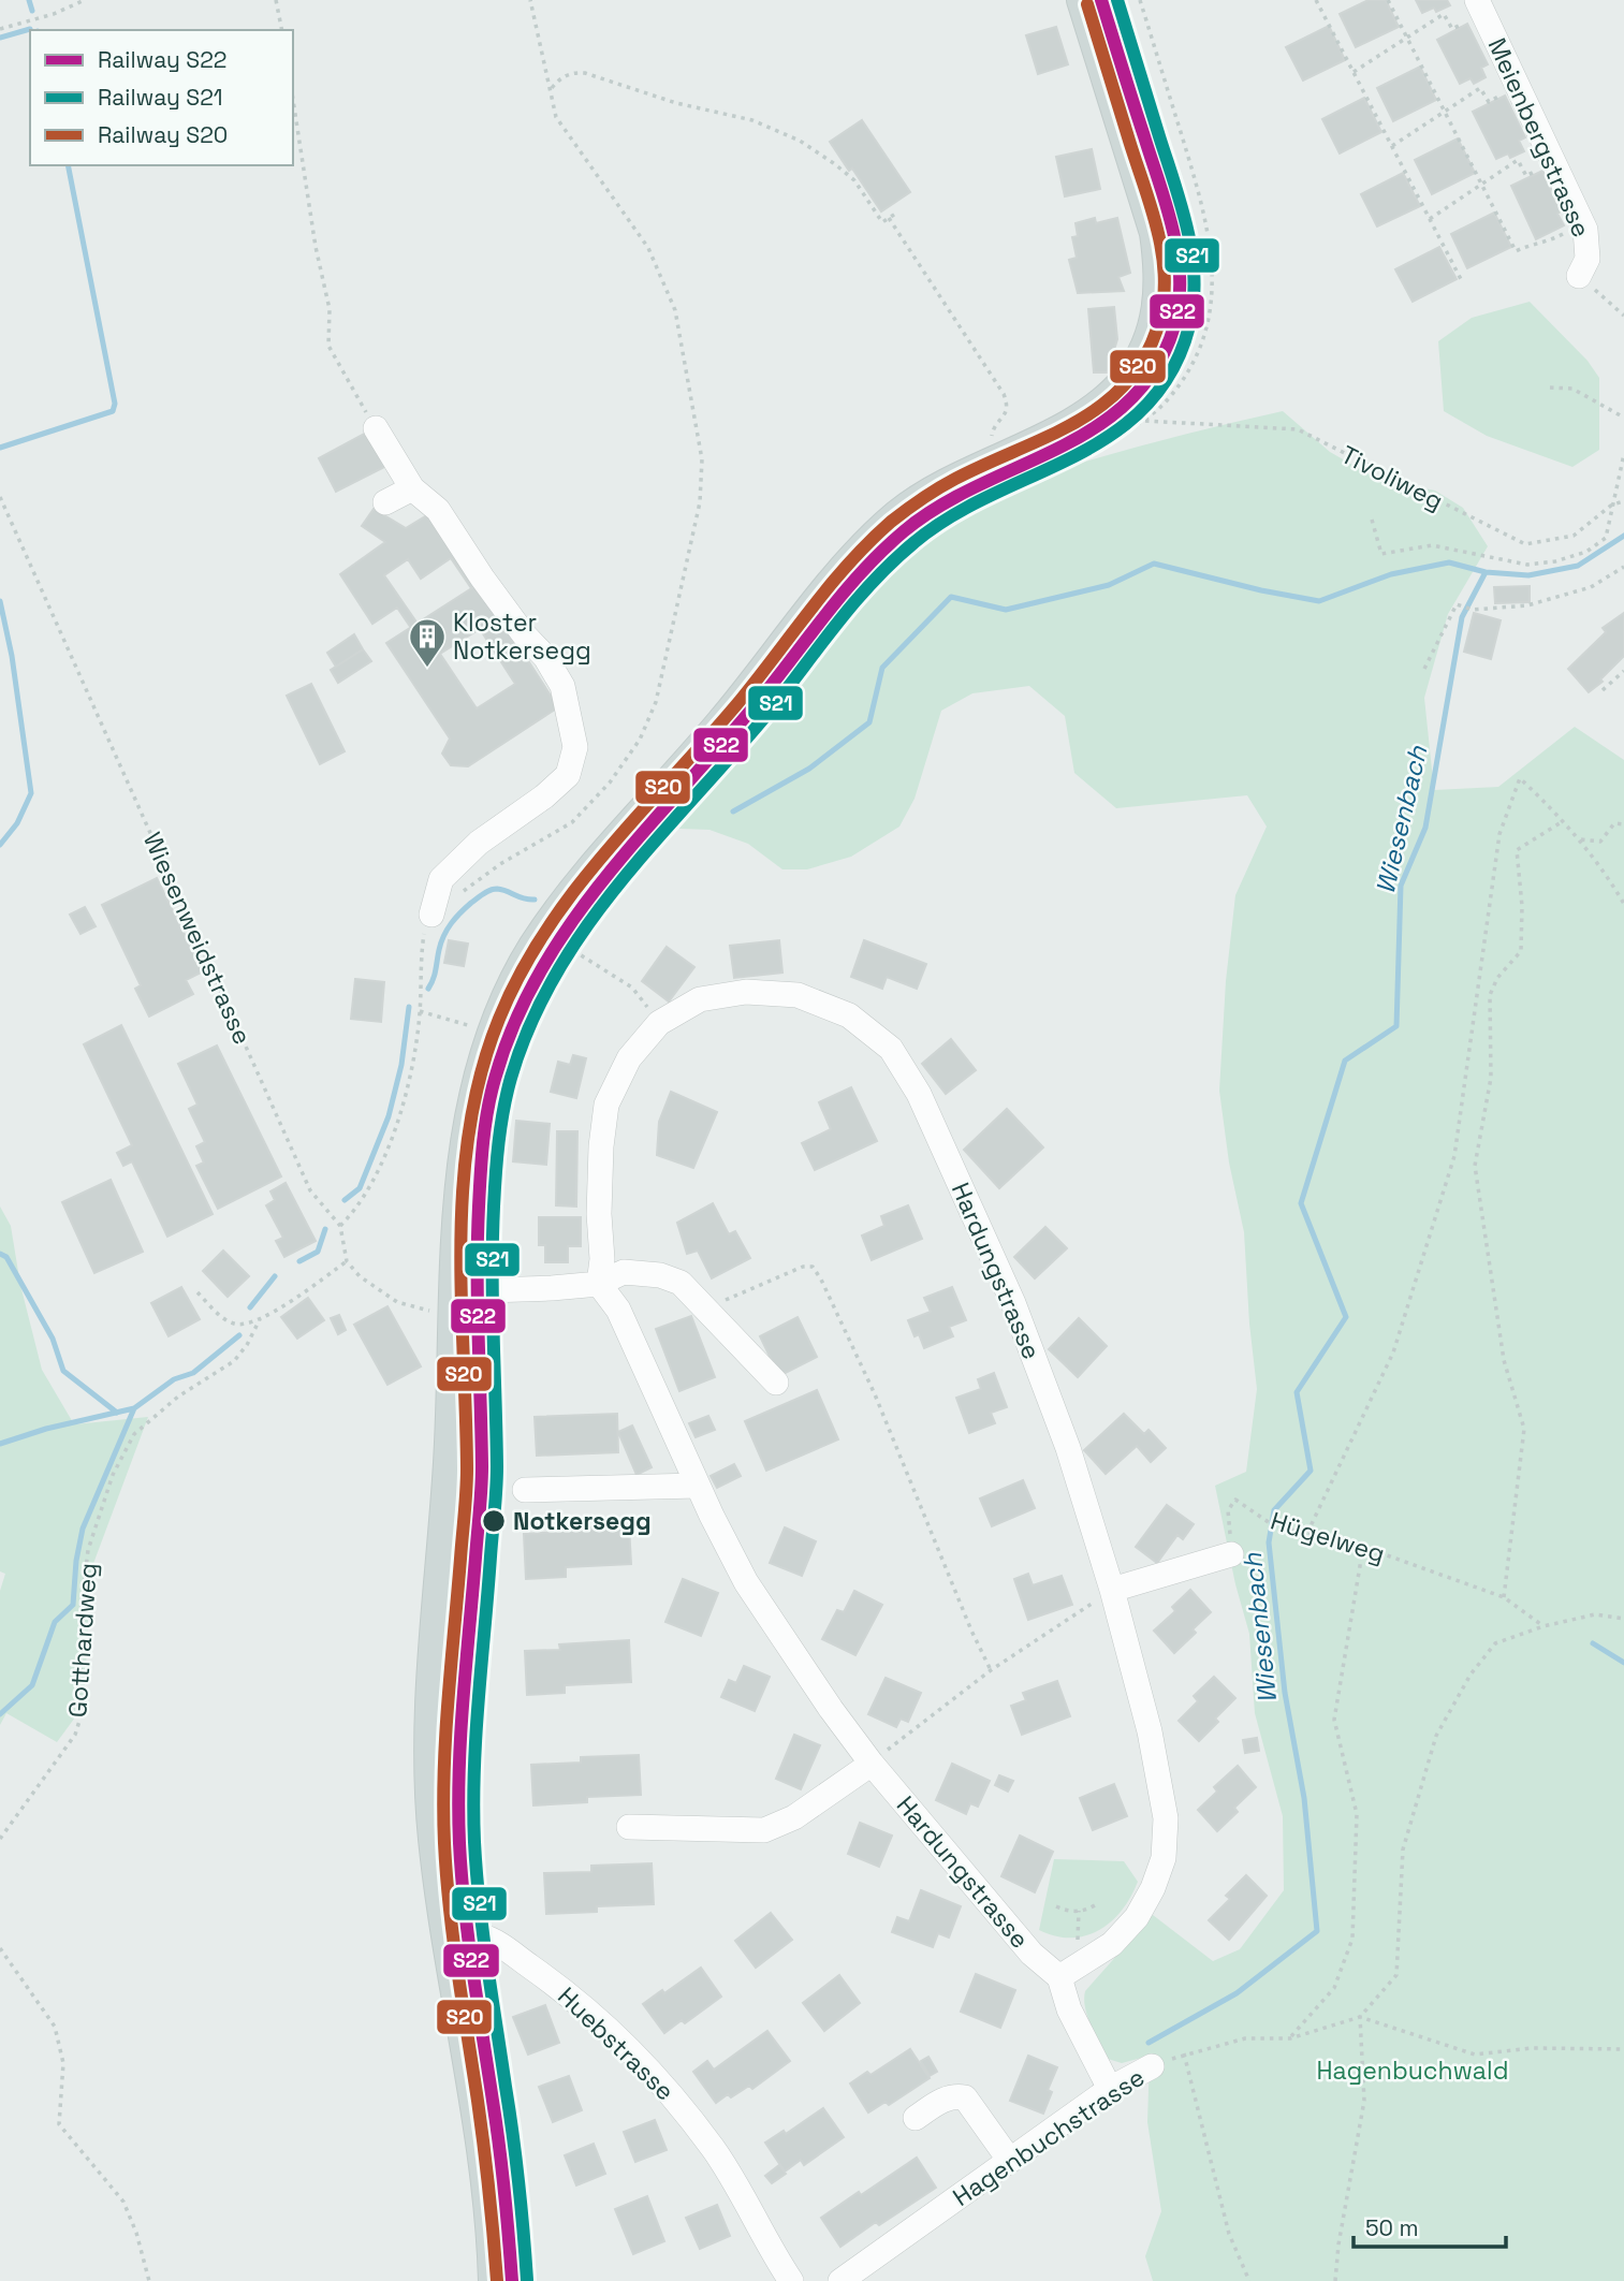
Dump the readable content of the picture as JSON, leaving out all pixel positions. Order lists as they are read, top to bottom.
{
  "streets": {
    "street": [
      "Meienbergstrasse",
      "Hardungstrasse",
      "Huebstrasse",
      "Hagenbuchstrasse"
    ],
    "path": [
      "Tivoliweg",
      "Wiesenweidstrasse",
      "Hügelweg",
      "Gotthardweg"
    ]
  },
  "water": ["Wiesenbach"],
  "parks": ["Hagenbuchwald"],
  "places": {
    "building": ["Kloster Notkersegg"],
    "other": ["Notkersegg"]
  },
  "lines": ["rail line S22", "rail line S21", "rail line S20"],
  "legend": ["Railway S22", "Railway S21", "Railway S20"],
  "scale_bar": "50 m"
}
